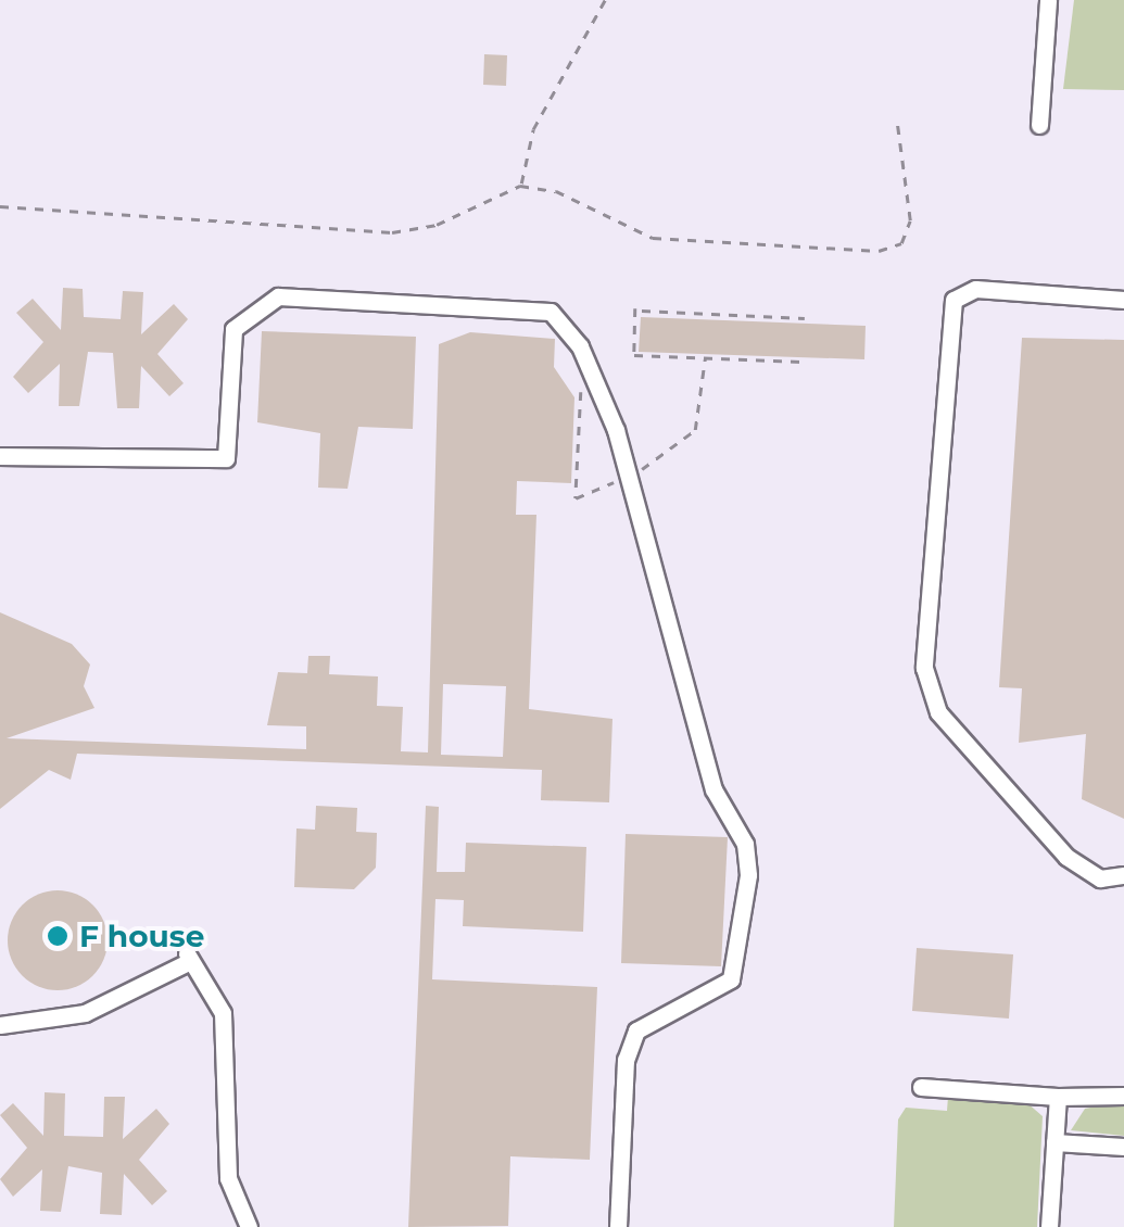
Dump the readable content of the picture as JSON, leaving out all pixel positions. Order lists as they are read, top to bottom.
{
  "places": ["F house"]
}
